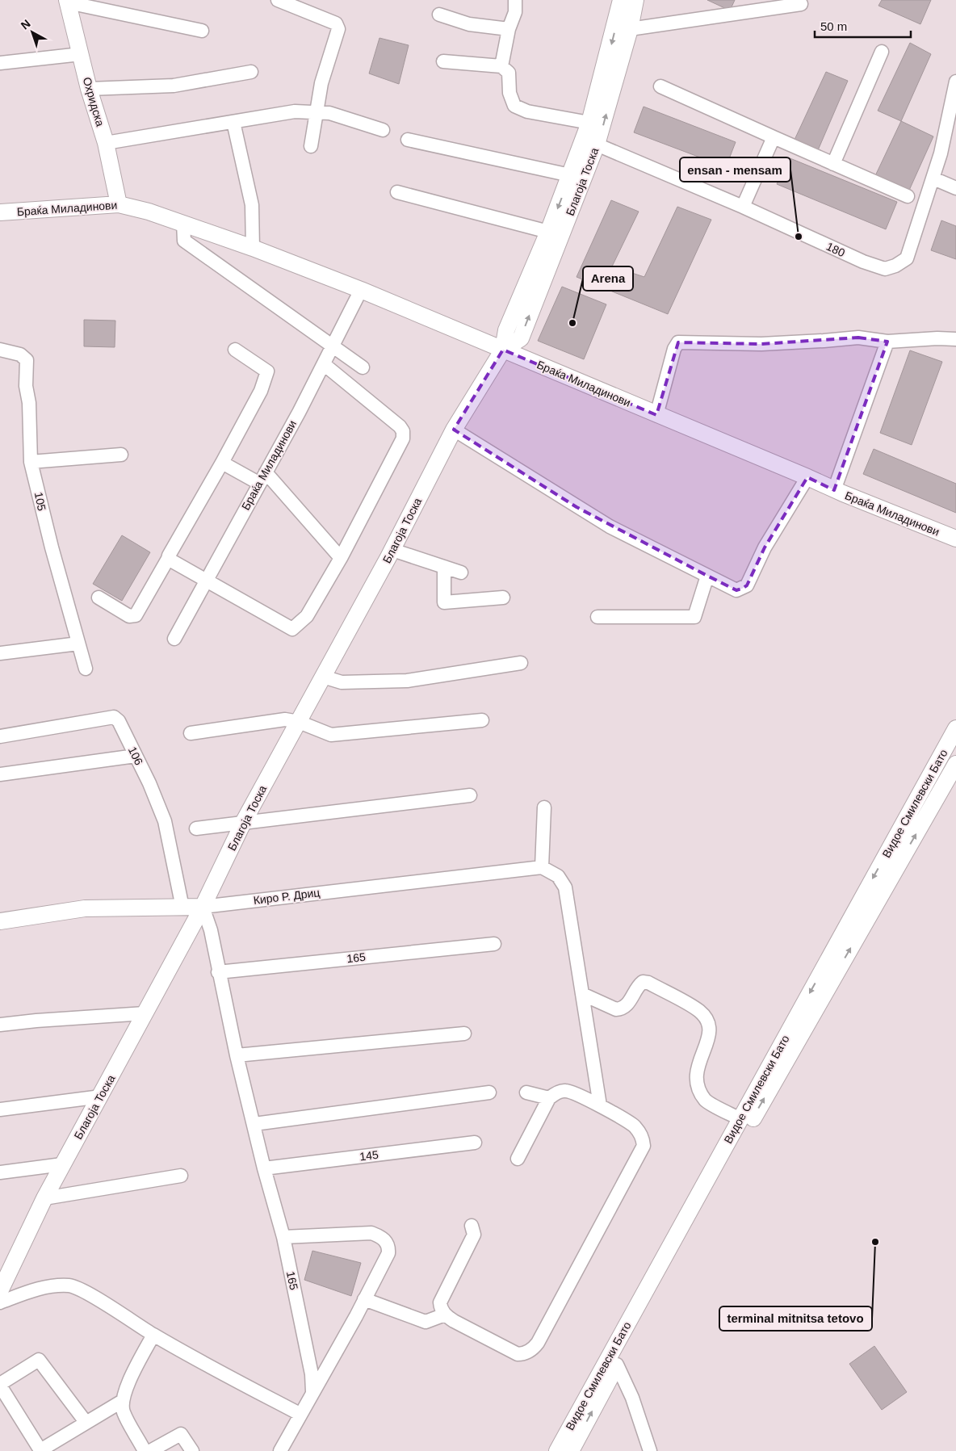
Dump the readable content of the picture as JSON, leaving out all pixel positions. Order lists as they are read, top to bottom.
{
  "streets": {
    "street": [
      "Охридска",
      "Благоја Тоска",
      "Браќа Миладинови",
      "180",
      "105",
      "106",
      "Видое Смилевски Бато",
      "Киро Р. Дриц",
      "165",
      "145"
    ]
  },
  "crossings": [
    ["Охридска", "Браќа Миладинови"],
    ["Благоја Тоска", "Браќа Миладинови"],
    ["Благоја Тоска", "180"],
    ["Благоја Тоска", "Киро Р. Дриц"],
    ["Благоја Тоска", "165"],
    ["106", "Киро Р. Дриц"],
    ["Киро Р. Дриц", "165"],
    ["165", "145"]
  ],
  "places": ["ensan - mensam", "Arena", "terminal mitnitsa tetovo"],
  "scale_bar": "50 m",
  "north": "top left"
}
